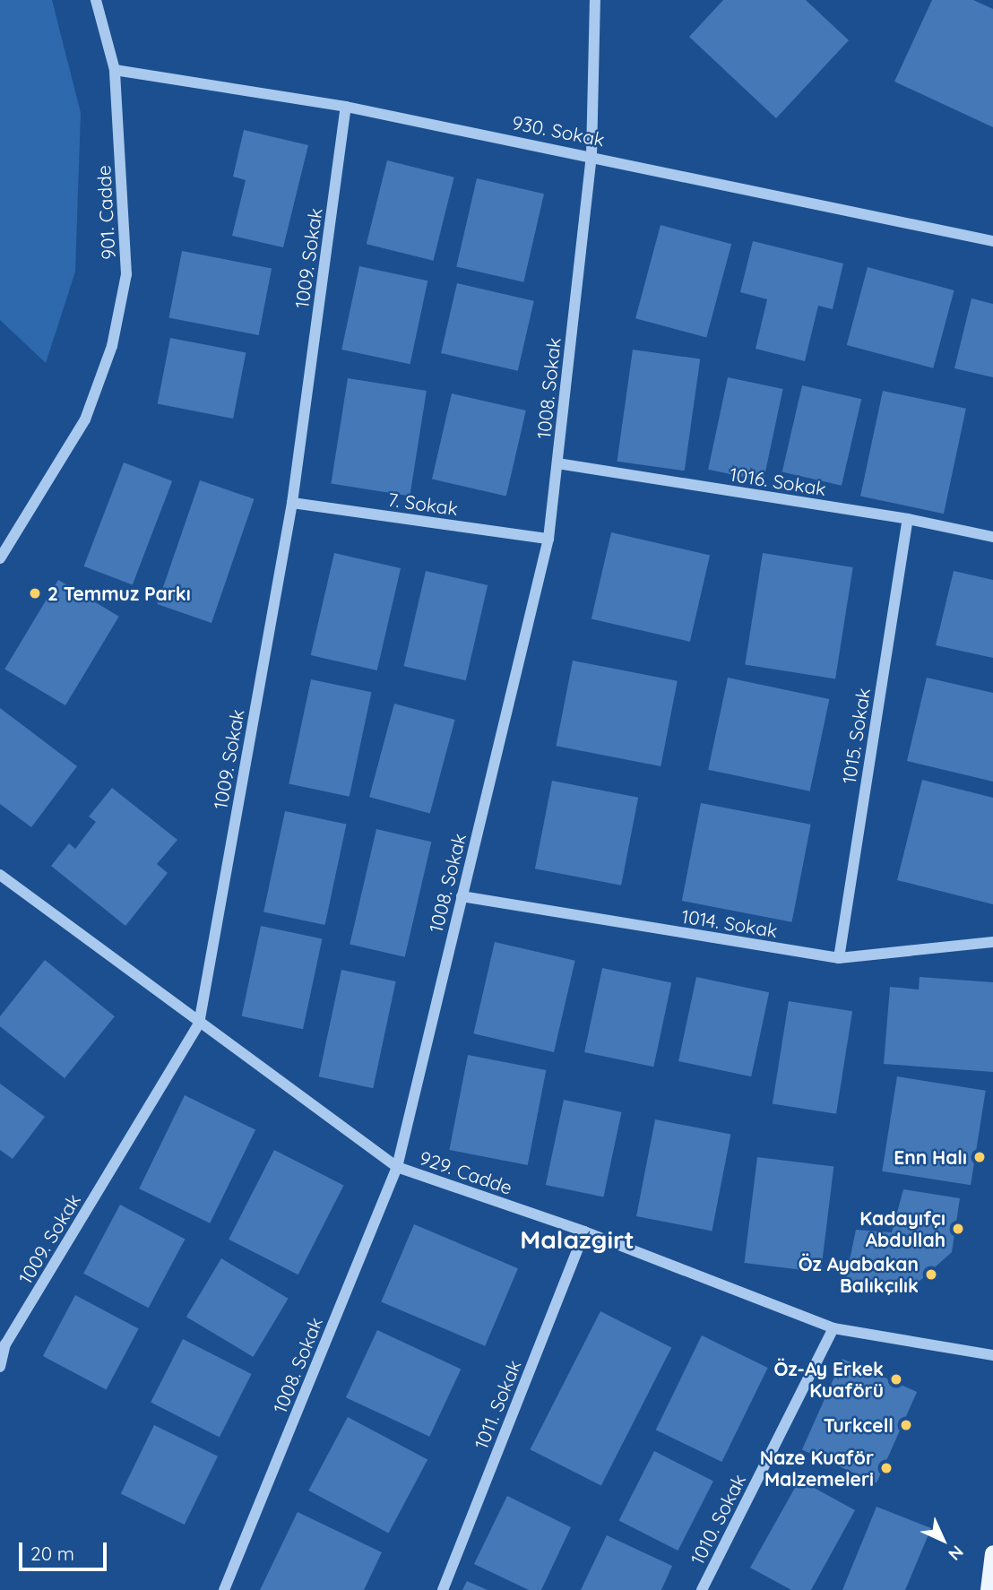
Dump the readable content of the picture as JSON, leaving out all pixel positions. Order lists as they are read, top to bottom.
{
  "streets": {
    "street": [
      "930. Sokak",
      "901. Cadde",
      "1009. Sokak",
      "1008. Sokak",
      "1016. Sokak",
      "7. Sokak",
      "1015. Sokak",
      "1014. Sokak",
      "929. Cadde",
      "1011. Sokak",
      "1010. Sokak"
    ]
  },
  "crossings": [
    ["930. Sokak", "901. Cadde"],
    ["930. Sokak", "1009. Sokak"],
    ["930. Sokak", "1008. Sokak"],
    ["1009. Sokak", "7. Sokak"],
    ["1009. Sokak", "929. Cadde"],
    ["1008. Sokak", "1016. Sokak"],
    ["1008. Sokak", "7. Sokak"],
    ["1008. Sokak", "1014. Sokak"],
    ["1008. Sokak", "929. Cadde"],
    ["1016. Sokak", "1015. Sokak"],
    ["1015. Sokak", "1014. Sokak"],
    ["929. Cadde", "1011. Sokak"],
    ["929. Cadde", "1010. Sokak"]
  ],
  "districts": ["Malazgirt"],
  "places": [
    "2 Temmuz Parkı",
    "Enn Halı",
    "Kadayıfçı Abdullah",
    "Öz Ayabakan Balıkçılık",
    "Öz-Ay Erkek Kuaförü",
    "Turkcell",
    "Naze Kuaför Malzemeleri"
  ],
  "scale_bar": "20 m",
  "north": "bottom right"
}
